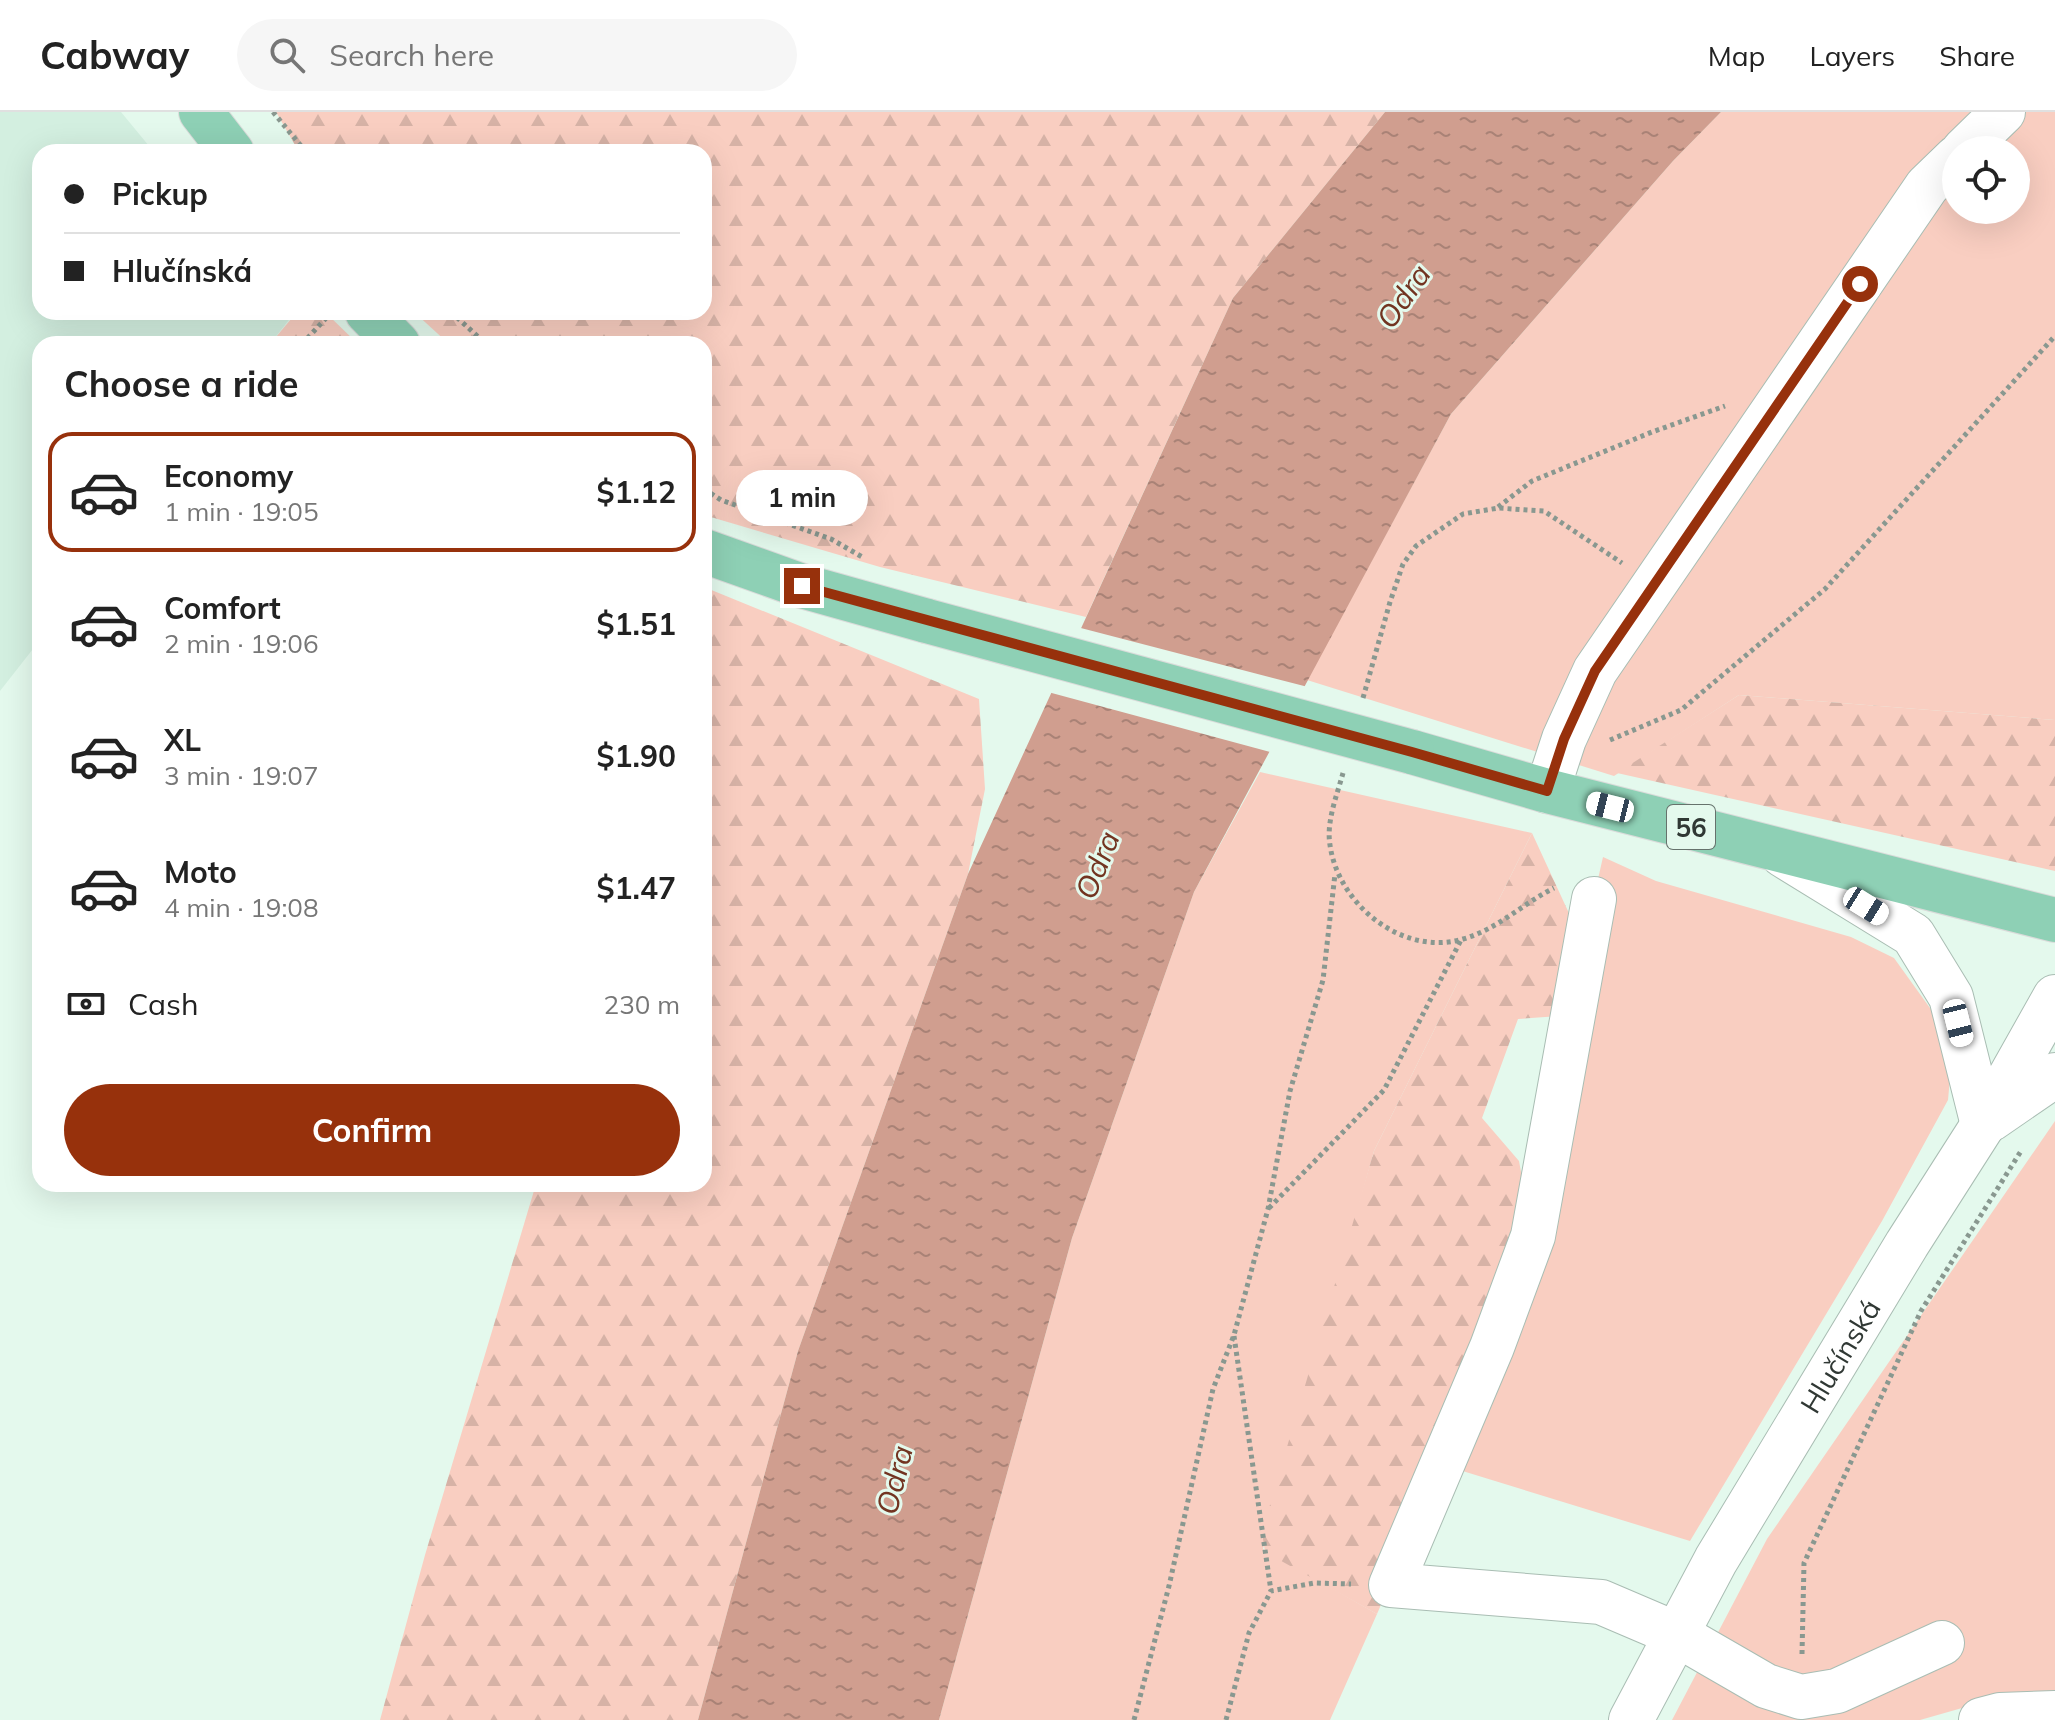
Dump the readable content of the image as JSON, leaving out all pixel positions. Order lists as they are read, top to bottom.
{
  "streets": {
    "main road": ["56"],
    "street": ["Hlučínská"]
  },
  "water": ["Odra"],
  "page": {
    "header": "Cabway",
    "search": "Search here",
    "nav": ["Map", "Layers", "Share"],
    "banner": ["Pickup", "Hlučínská"],
    "heading": "Choose a ride",
    "list": [
      {
        "name": "Economy",
        "note": "1 min · 19:05",
        "value": "$1.12"
      },
      {
        "name": "Comfort",
        "note": "2 min · 19:06",
        "value": "$1.51"
      },
      {
        "name": "XL",
        "note": "3 min · 19:07",
        "value": "$1.90"
      },
      {
        "name": "Moto",
        "note": "4 min · 19:08",
        "value": "$1.47"
      }
    ],
    "bubble": "1 min",
    "pay": ["Cash", "230 m"],
    "buttons": "Confirm"
  }
}
